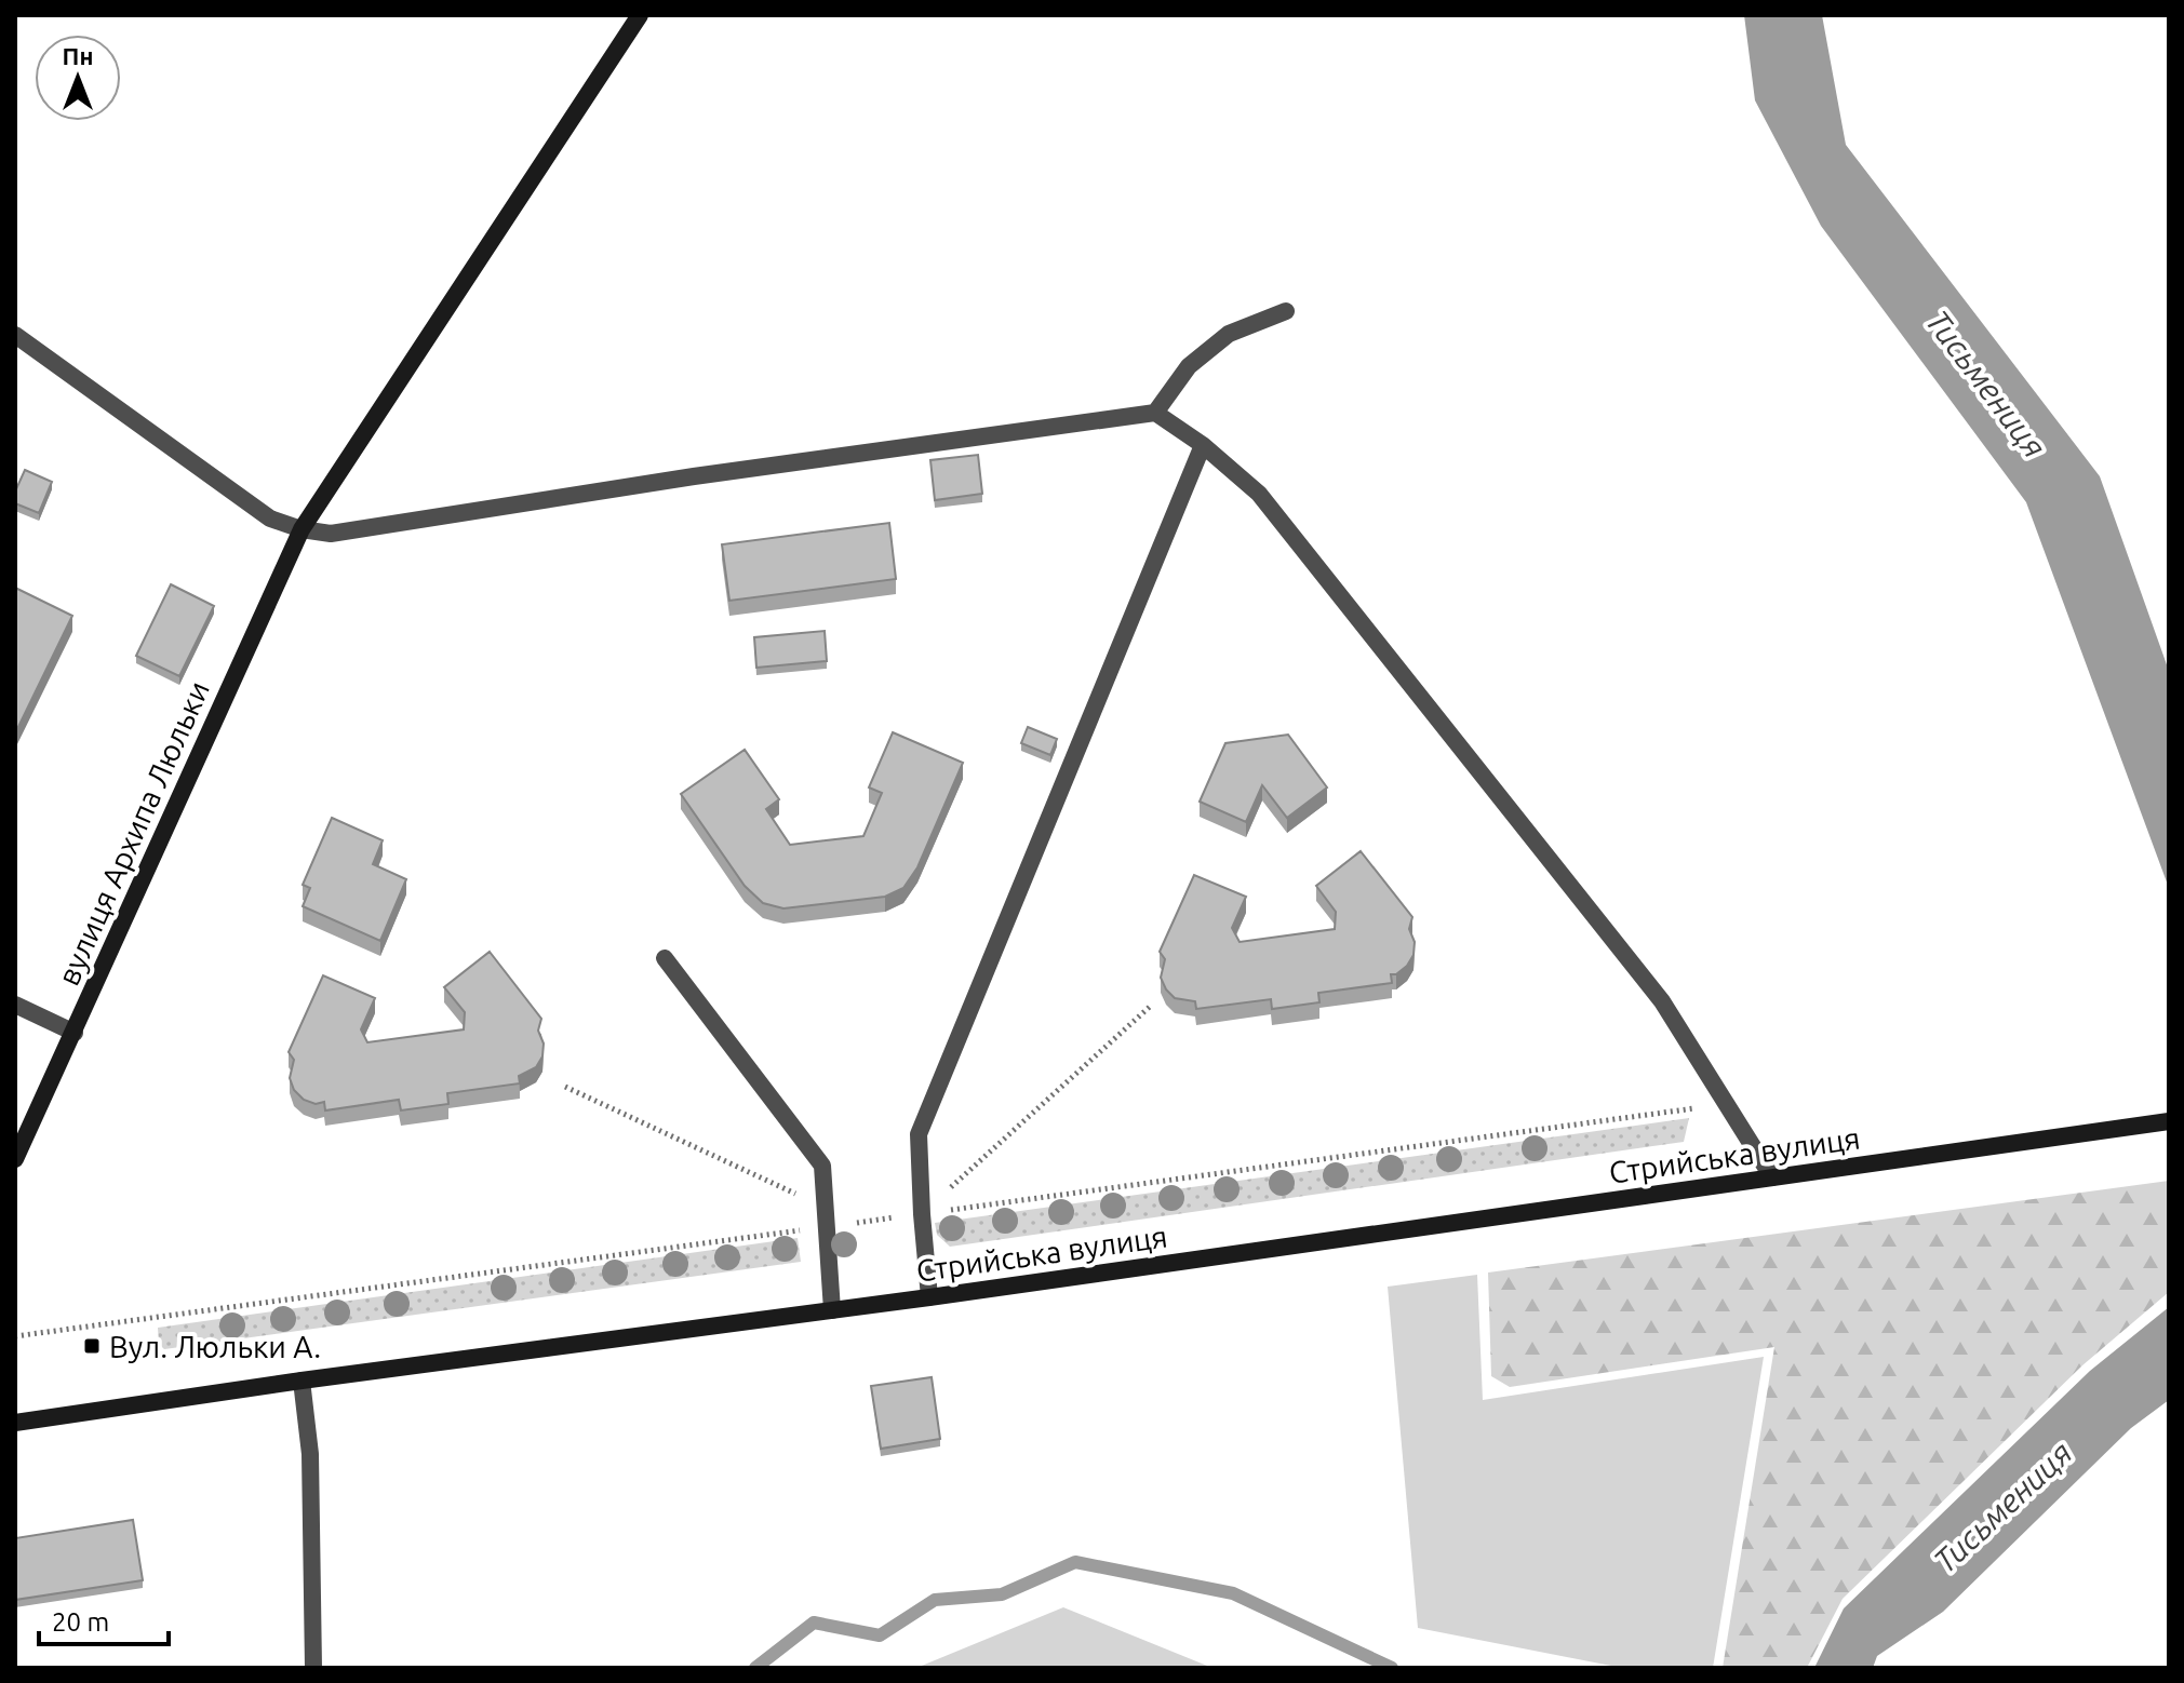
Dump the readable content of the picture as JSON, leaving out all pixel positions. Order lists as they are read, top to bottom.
{
  "streets": {
    "main road": ["вулиця Архипа Люльки", "Стрийська вулиця"]
  },
  "water": ["Тисьмениця"],
  "places": {
    "transit": ["Вул. Люльки А."]
  },
  "scale_bar": "20 m",
  "north": "top"
}
